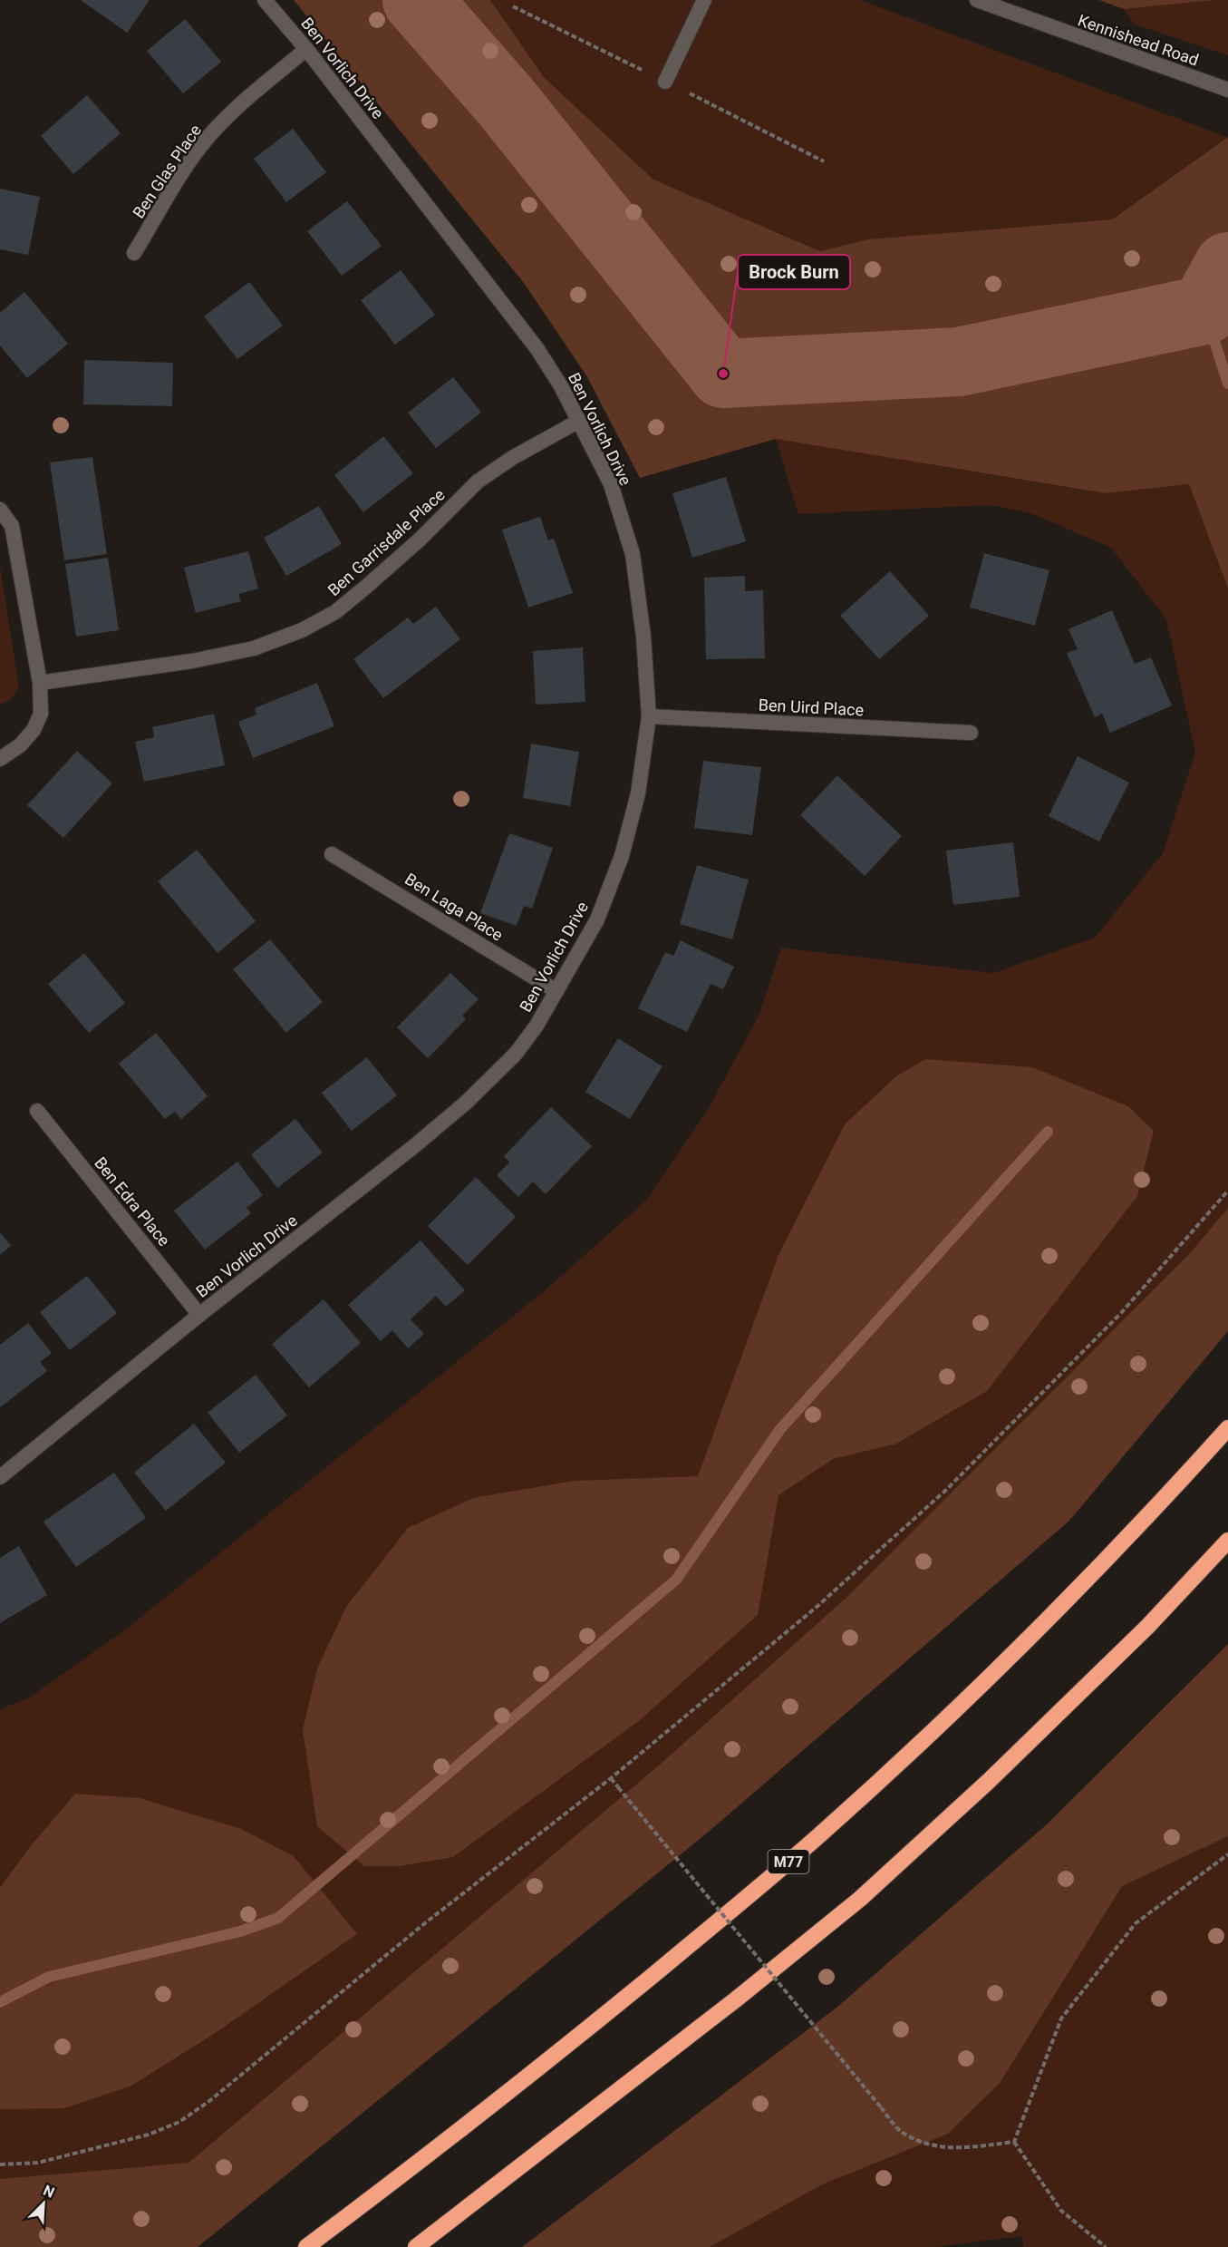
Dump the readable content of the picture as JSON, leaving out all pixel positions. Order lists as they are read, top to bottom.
{
  "streets": {
    "highway": ["M77"],
    "street": [
      "Kennishead Road",
      "Ben Vorlich Drive",
      "Ben Glas Place",
      "Ben Garrisdale Place",
      "Ben Uird Place",
      "Ben Laga Place",
      "Ben Edra Place"
    ]
  },
  "crossings": [
    ["Ben Vorlich Drive", "Ben Glas Place"],
    ["Ben Vorlich Drive", "Ben Garrisdale Place"],
    ["Ben Vorlich Drive", "Ben Uird Place"],
    ["Ben Vorlich Drive", "Ben Laga Place"],
    ["Ben Vorlich Drive", "Ben Edra Place"]
  ],
  "places": ["Brock Burn"],
  "north": "top right"
}
